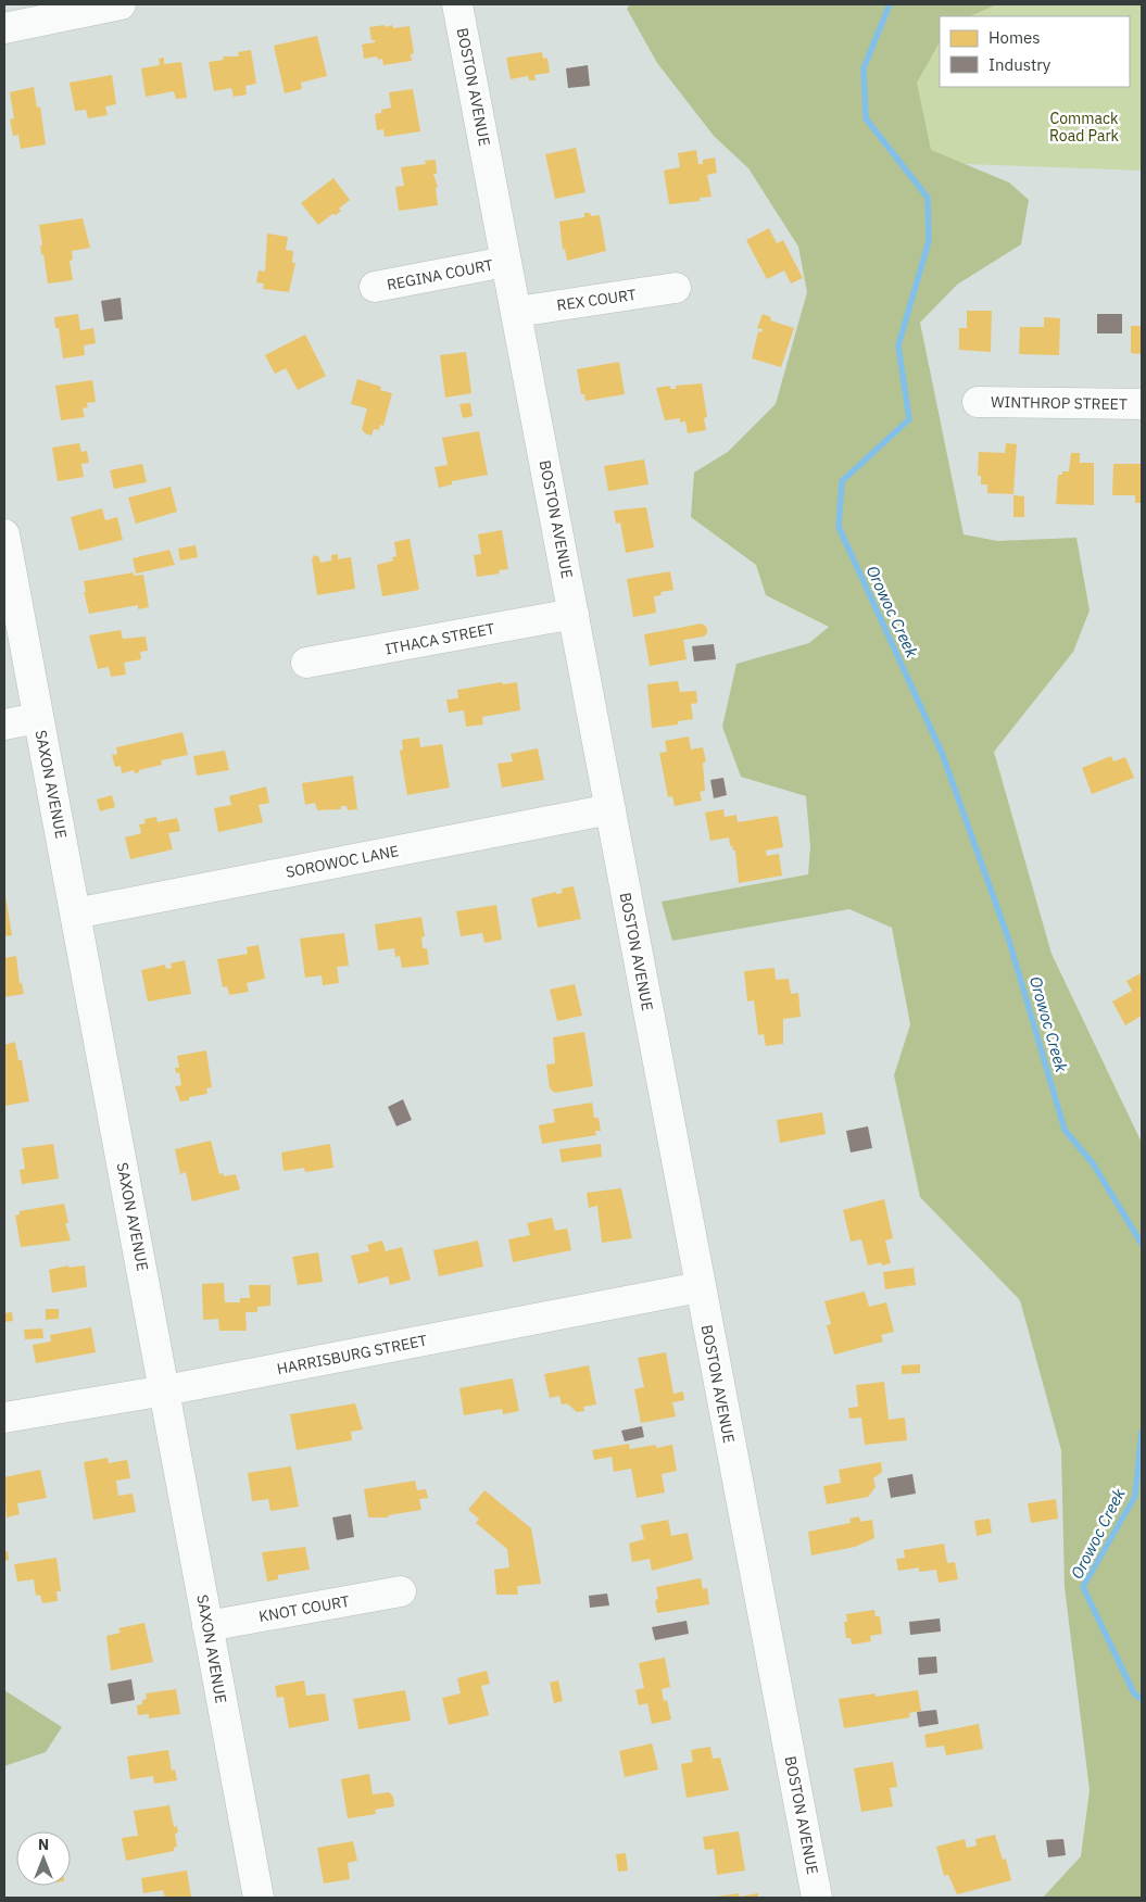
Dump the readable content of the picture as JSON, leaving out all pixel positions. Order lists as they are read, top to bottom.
{
  "streets": {
    "street": [
      "BOSTON AVENUE",
      "REGINA COURT",
      "REX COURT",
      "WINTHROP STREET",
      "ITHACA STREET",
      "SAXON AVENUE",
      "SOROWOC LANE",
      "HARRISBURG STREET",
      "KNOT COURT"
    ]
  },
  "crossings": [
    ["BOSTON AVENUE", "REGINA COURT"],
    ["BOSTON AVENUE", "REX COURT"],
    ["BOSTON AVENUE", "ITHACA STREET"],
    ["BOSTON AVENUE", "SOROWOC LANE"],
    ["BOSTON AVENUE", "HARRISBURG STREET"],
    ["SAXON AVENUE", "SOROWOC LANE"],
    ["SAXON AVENUE", "HARRISBURG STREET"],
    ["SAXON AVENUE", "KNOT COURT"]
  ],
  "water": ["Orowoc Creek"],
  "parks": ["Commack Road Park"],
  "legend": ["Homes", "Industry"],
  "north": "top"
}
